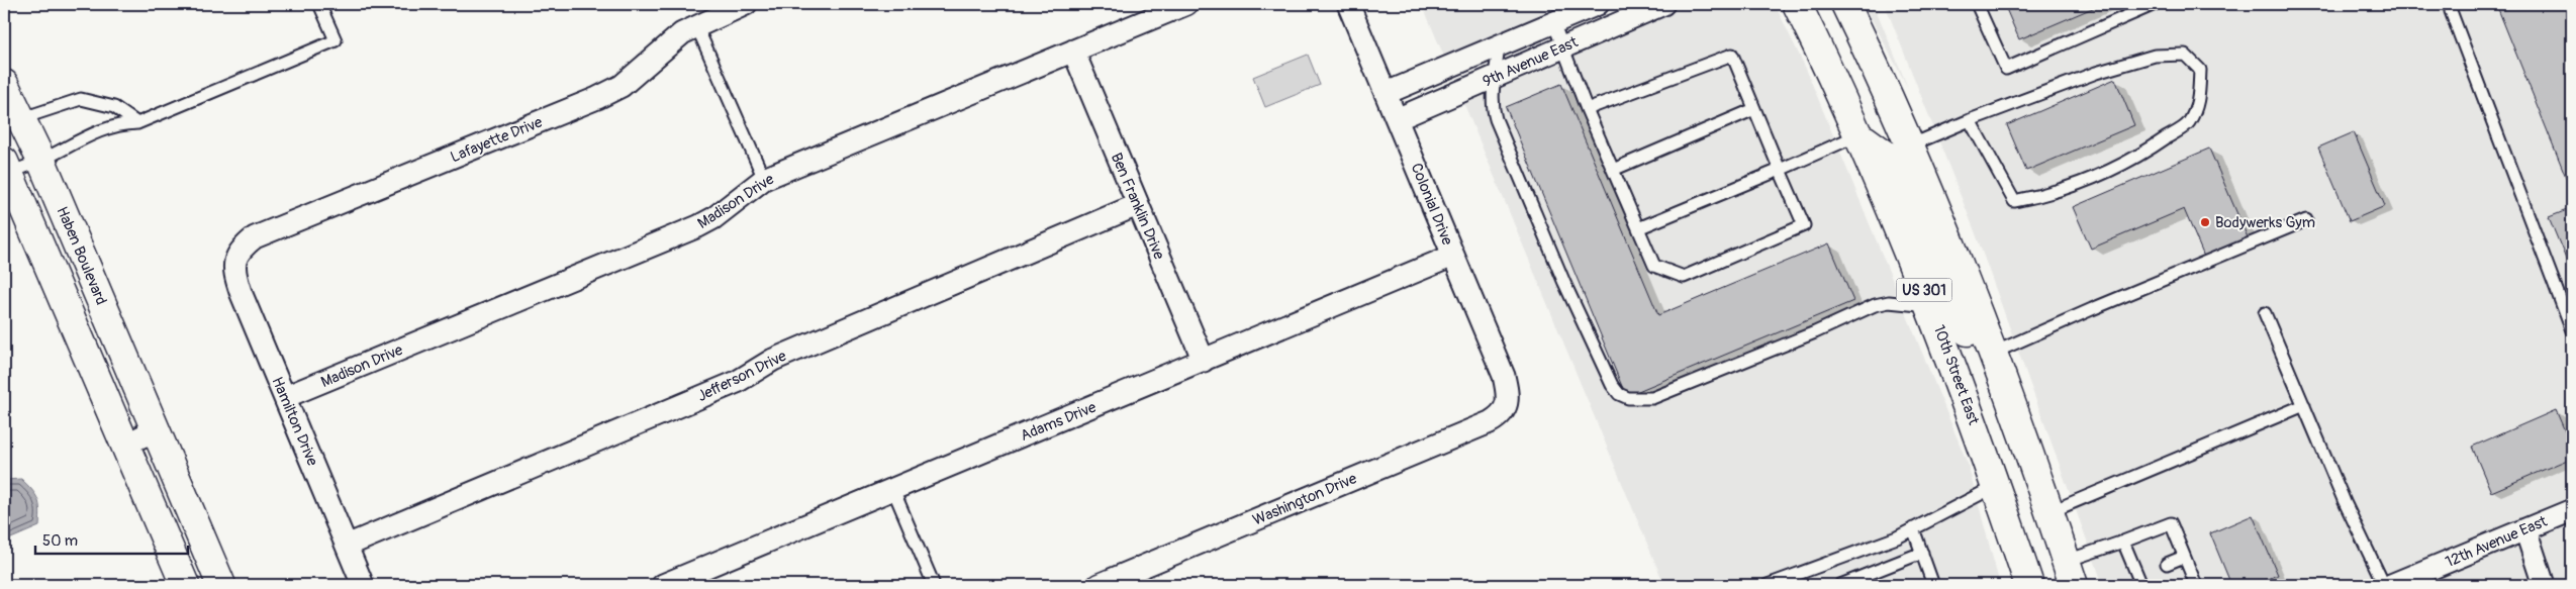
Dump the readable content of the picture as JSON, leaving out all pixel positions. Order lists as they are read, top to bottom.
{
  "streets": {
    "main road": ["Haben Boulevard", "US 301", "10th Street East"],
    "street": [
      "9th Avenue East",
      "Lafayette Drive",
      "Madison Drive",
      "Colonial Drive",
      "Ben Franklin Drive",
      "Jefferson Drive",
      "Hamilton Drive",
      "Adams Drive",
      "Washington Drive",
      "12th Avenue East"
    ]
  },
  "crossings": [
    ["9th Avenue East", "Colonial Drive"],
    ["Lafayette Drive", "Hamilton Drive"],
    ["Madison Drive", "Ben Franklin Drive"],
    ["Madison Drive", "Hamilton Drive"],
    ["Colonial Drive", "Adams Drive"],
    ["Colonial Drive", "Washington Drive"],
    ["Ben Franklin Drive", "Jefferson Drive"],
    ["Ben Franklin Drive", "Adams Drive"],
    ["Jefferson Drive", "Hamilton Drive"]
  ],
  "places": ["Bodywerks Gym"],
  "scale_bar": "50 m"
}
